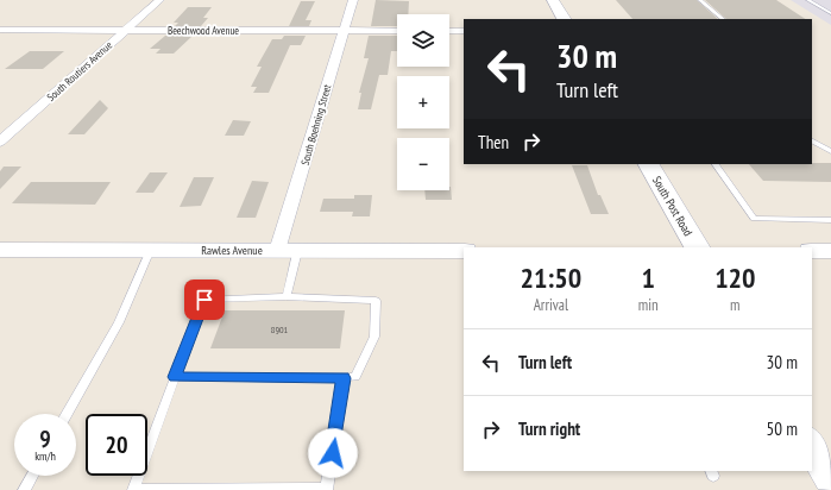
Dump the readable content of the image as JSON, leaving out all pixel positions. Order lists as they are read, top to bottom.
{
  "streets": {
    "street": [
      "Beechwood Avenue",
      "South Routiers Avenue",
      "South Boehning Street",
      "South Post Road",
      "Rawles Avenue"
    ]
  },
  "crossings": [
    ["Beechwood Avenue", "South Routiers Avenue"],
    ["Beechwood Avenue", "South Boehning Street"],
    ["South Boehning Street", "Rawles Avenue"]
  ],
  "house_numbers": ["8901"],
  "page": {
    "map_buttons": ["+", "−"],
    "turn": ["30 m", "Turn left"],
    "then": "Then",
    "eta": [
      "21:50",
      "Arrival",
      "1",
      "min",
      "120",
      "m"
    ],
    "list": [
      {
        "name": "Turn left",
        "value": "30 m"
      },
      {
        "name": "Turn right",
        "value": "50 m"
      }
    ],
    "speed": "9 km/h",
    "limit": "20"
  }
}
